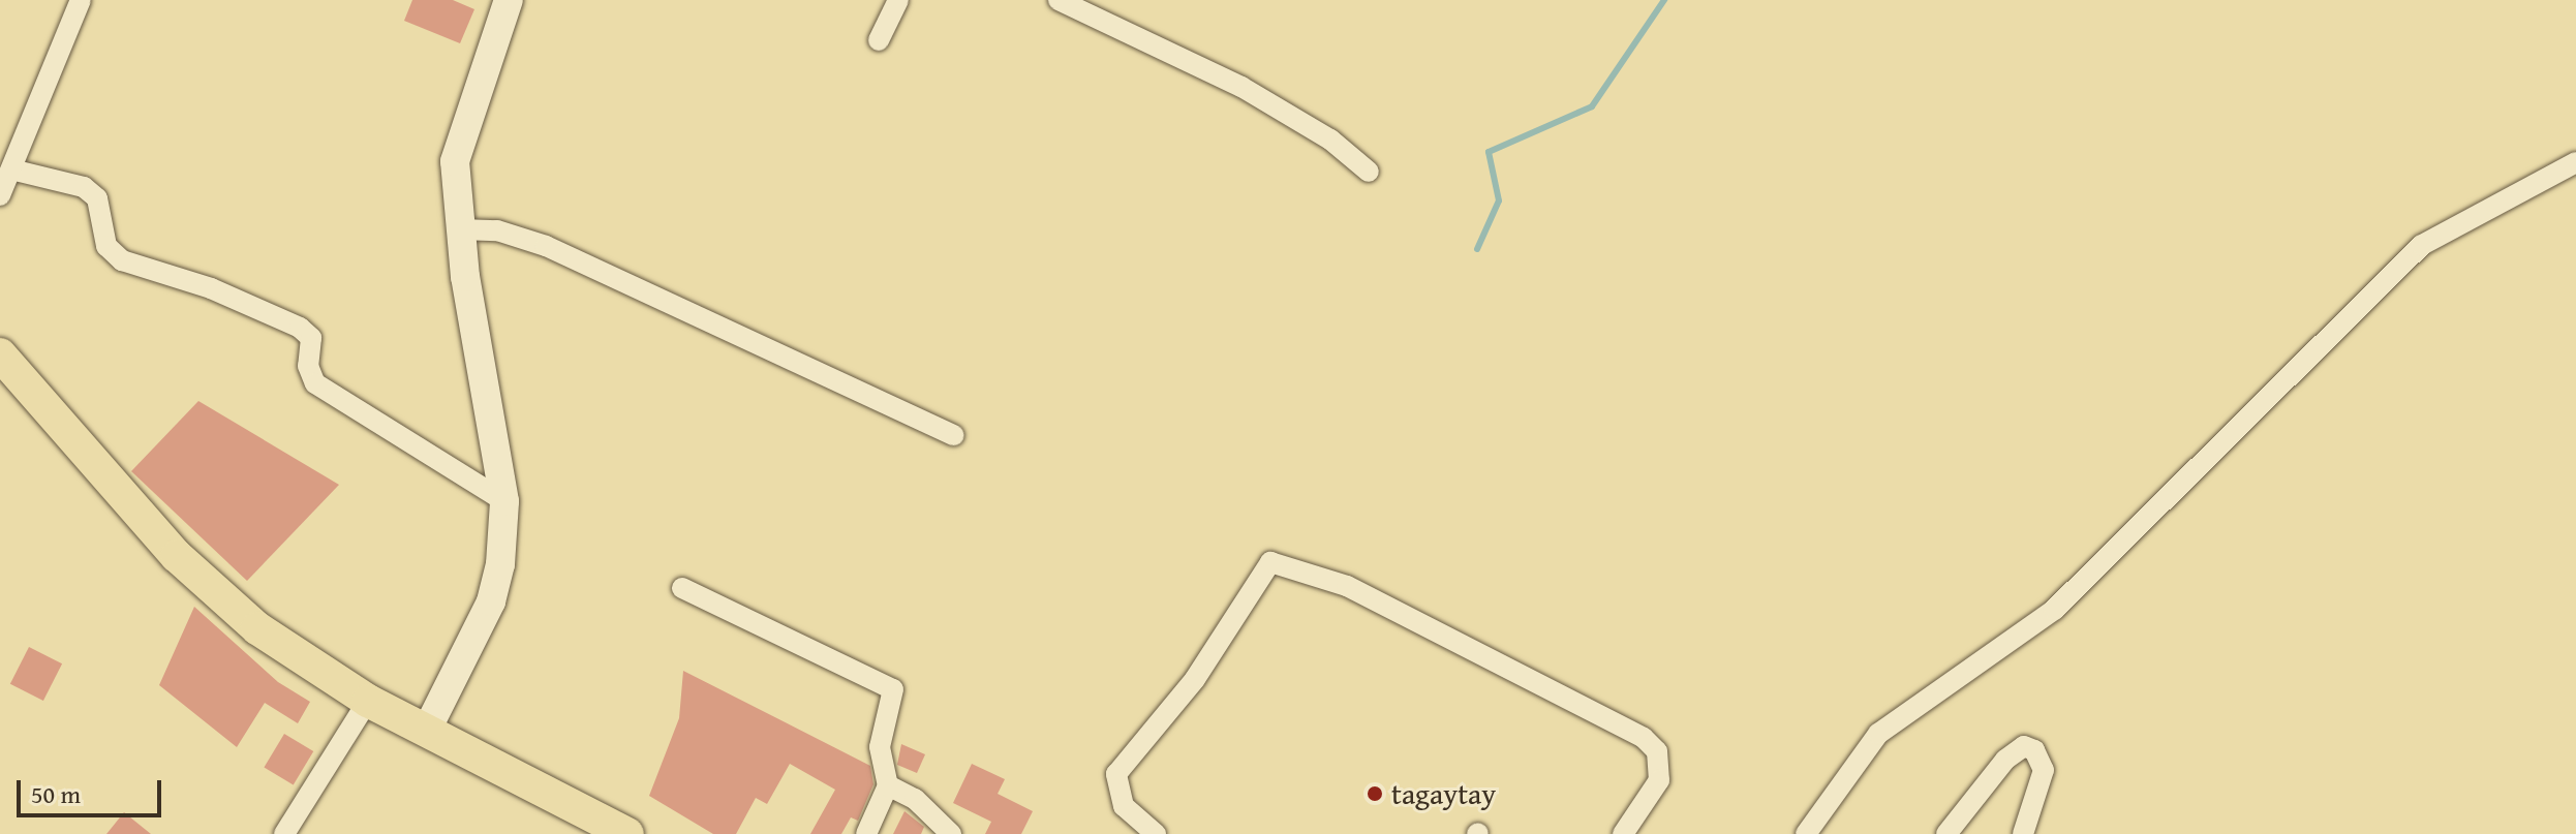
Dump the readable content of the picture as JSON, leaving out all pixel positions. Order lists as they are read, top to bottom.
{
  "places": ["tagaytay"],
  "scale_bar": "50 m"
}
